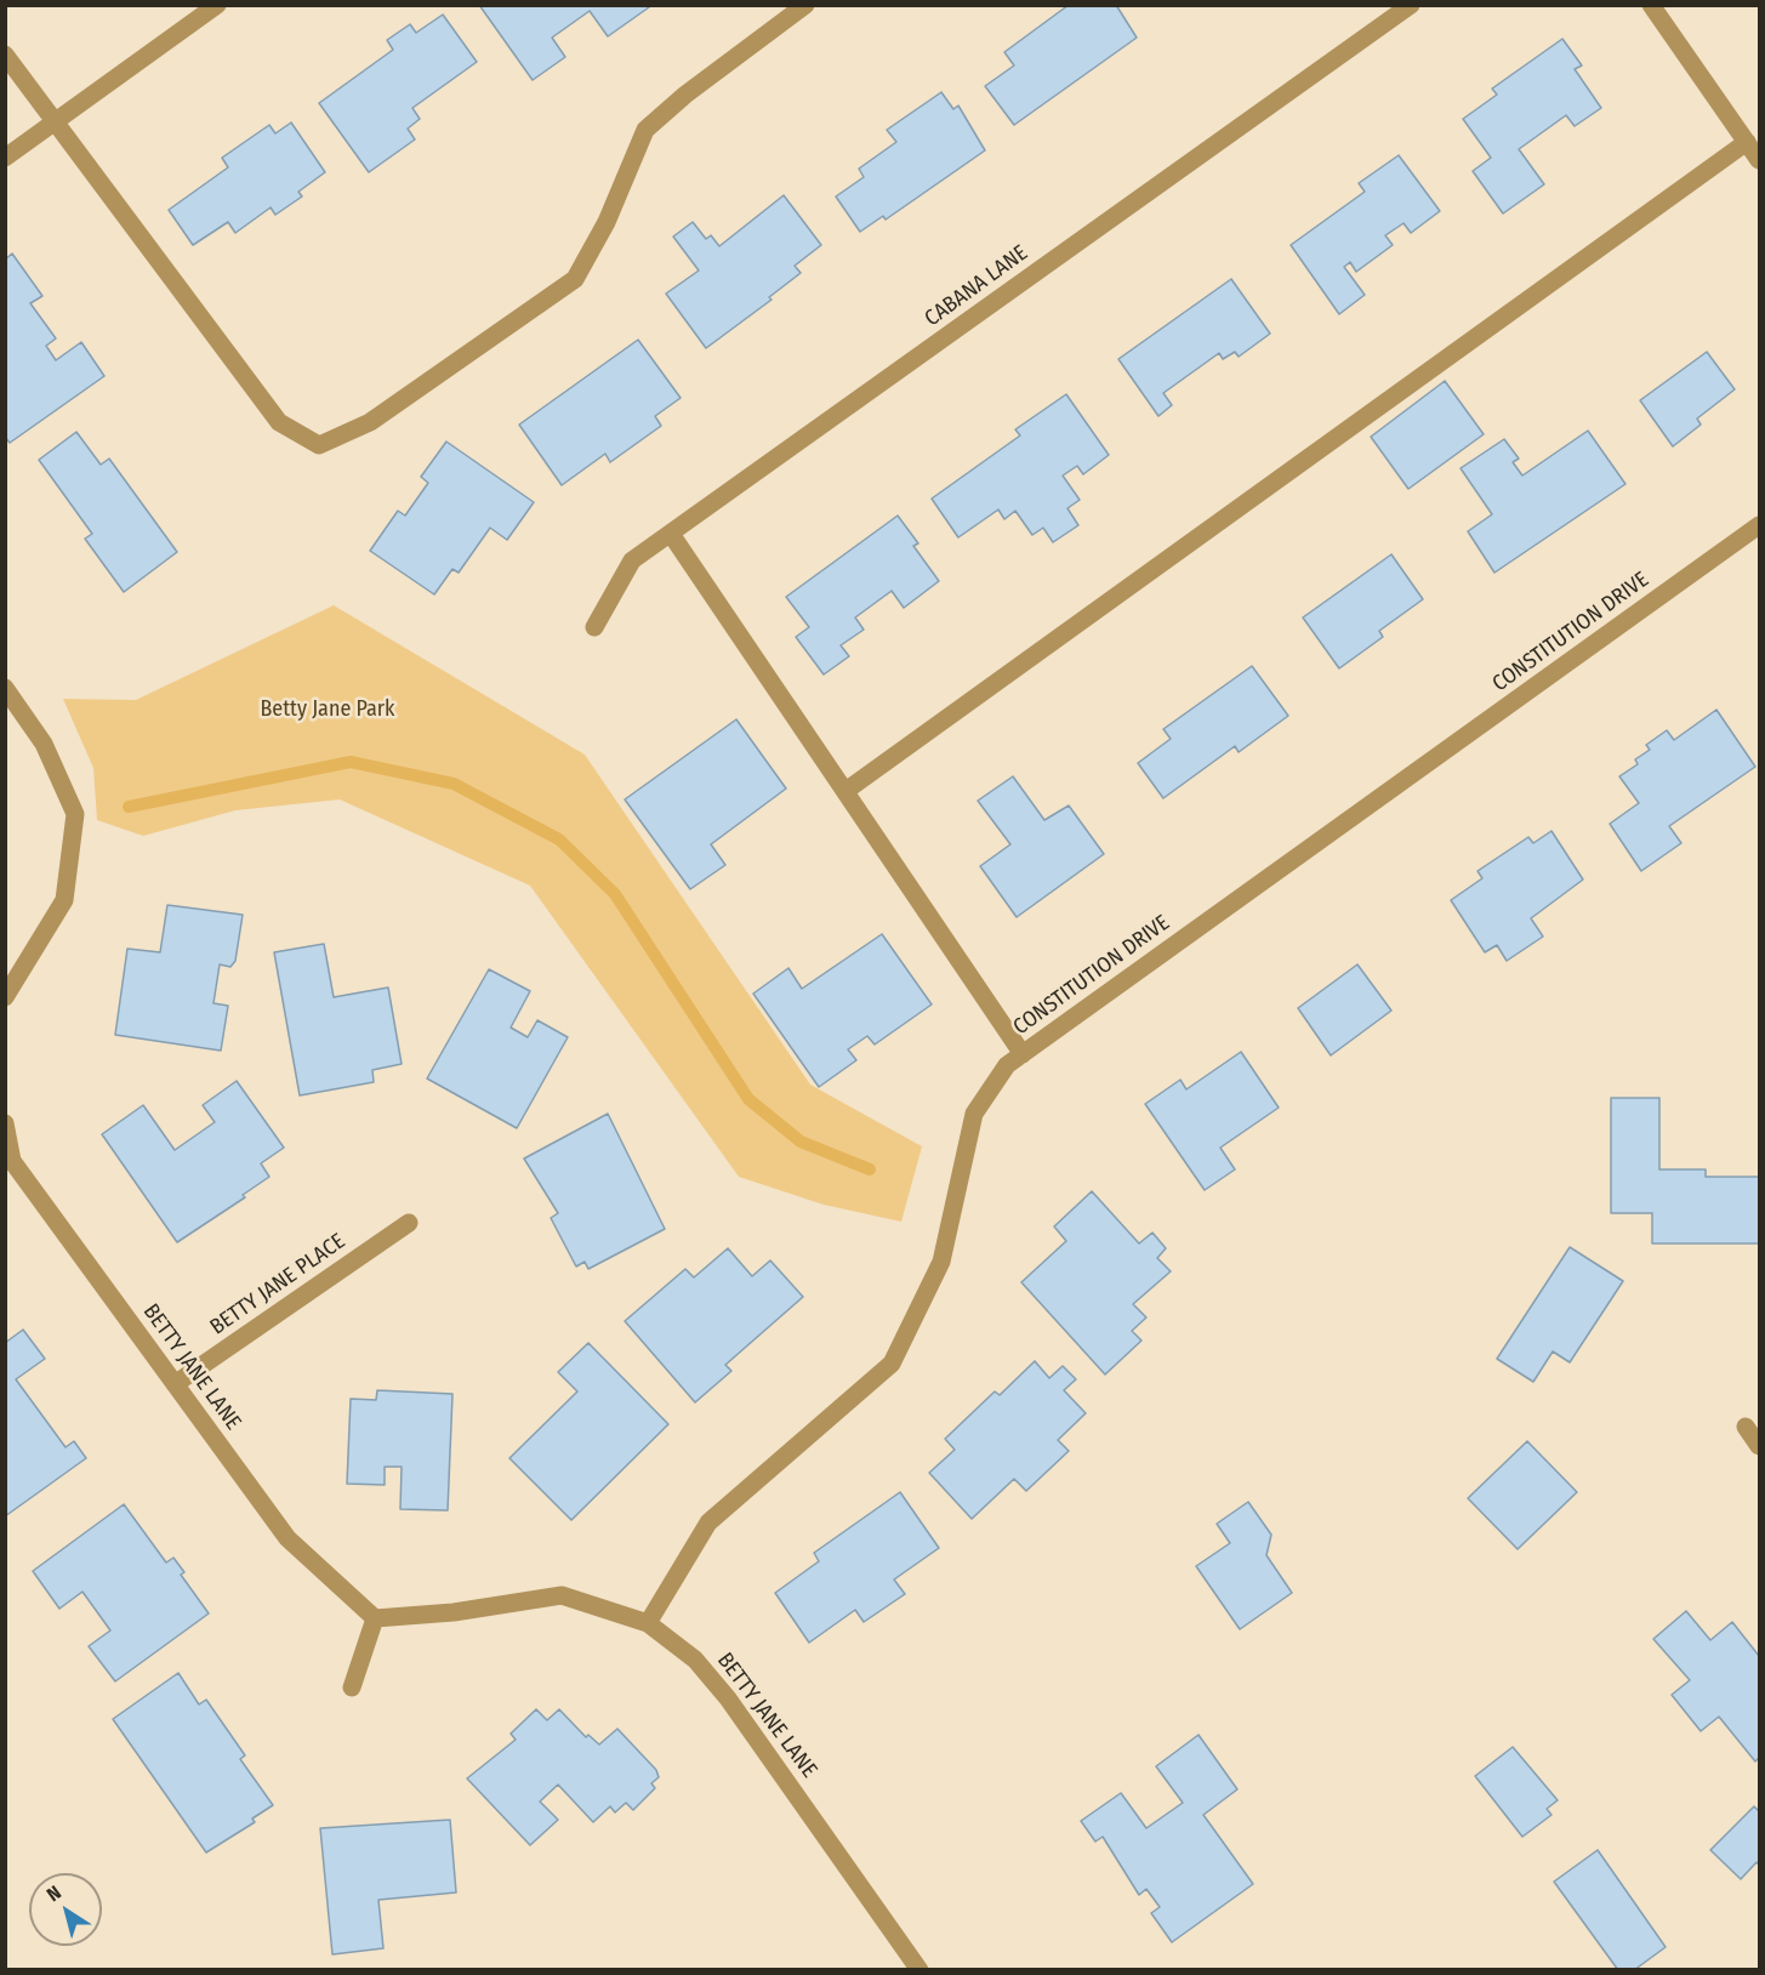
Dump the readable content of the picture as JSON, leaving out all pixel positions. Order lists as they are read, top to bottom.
{
  "streets": {
    "street": [
      "CABANA LANE",
      "CONSTITUTION DRIVE",
      "BETTY JANE PLACE",
      "BETTY JANE LANE"
    ]
  },
  "crossings": [
    ["CONSTITUTION DRIVE", "BETTY JANE LANE"],
    ["BETTY JANE PLACE", "BETTY JANE LANE"]
  ],
  "parks": ["Betty Jane Park"],
  "north": "top left"
}
